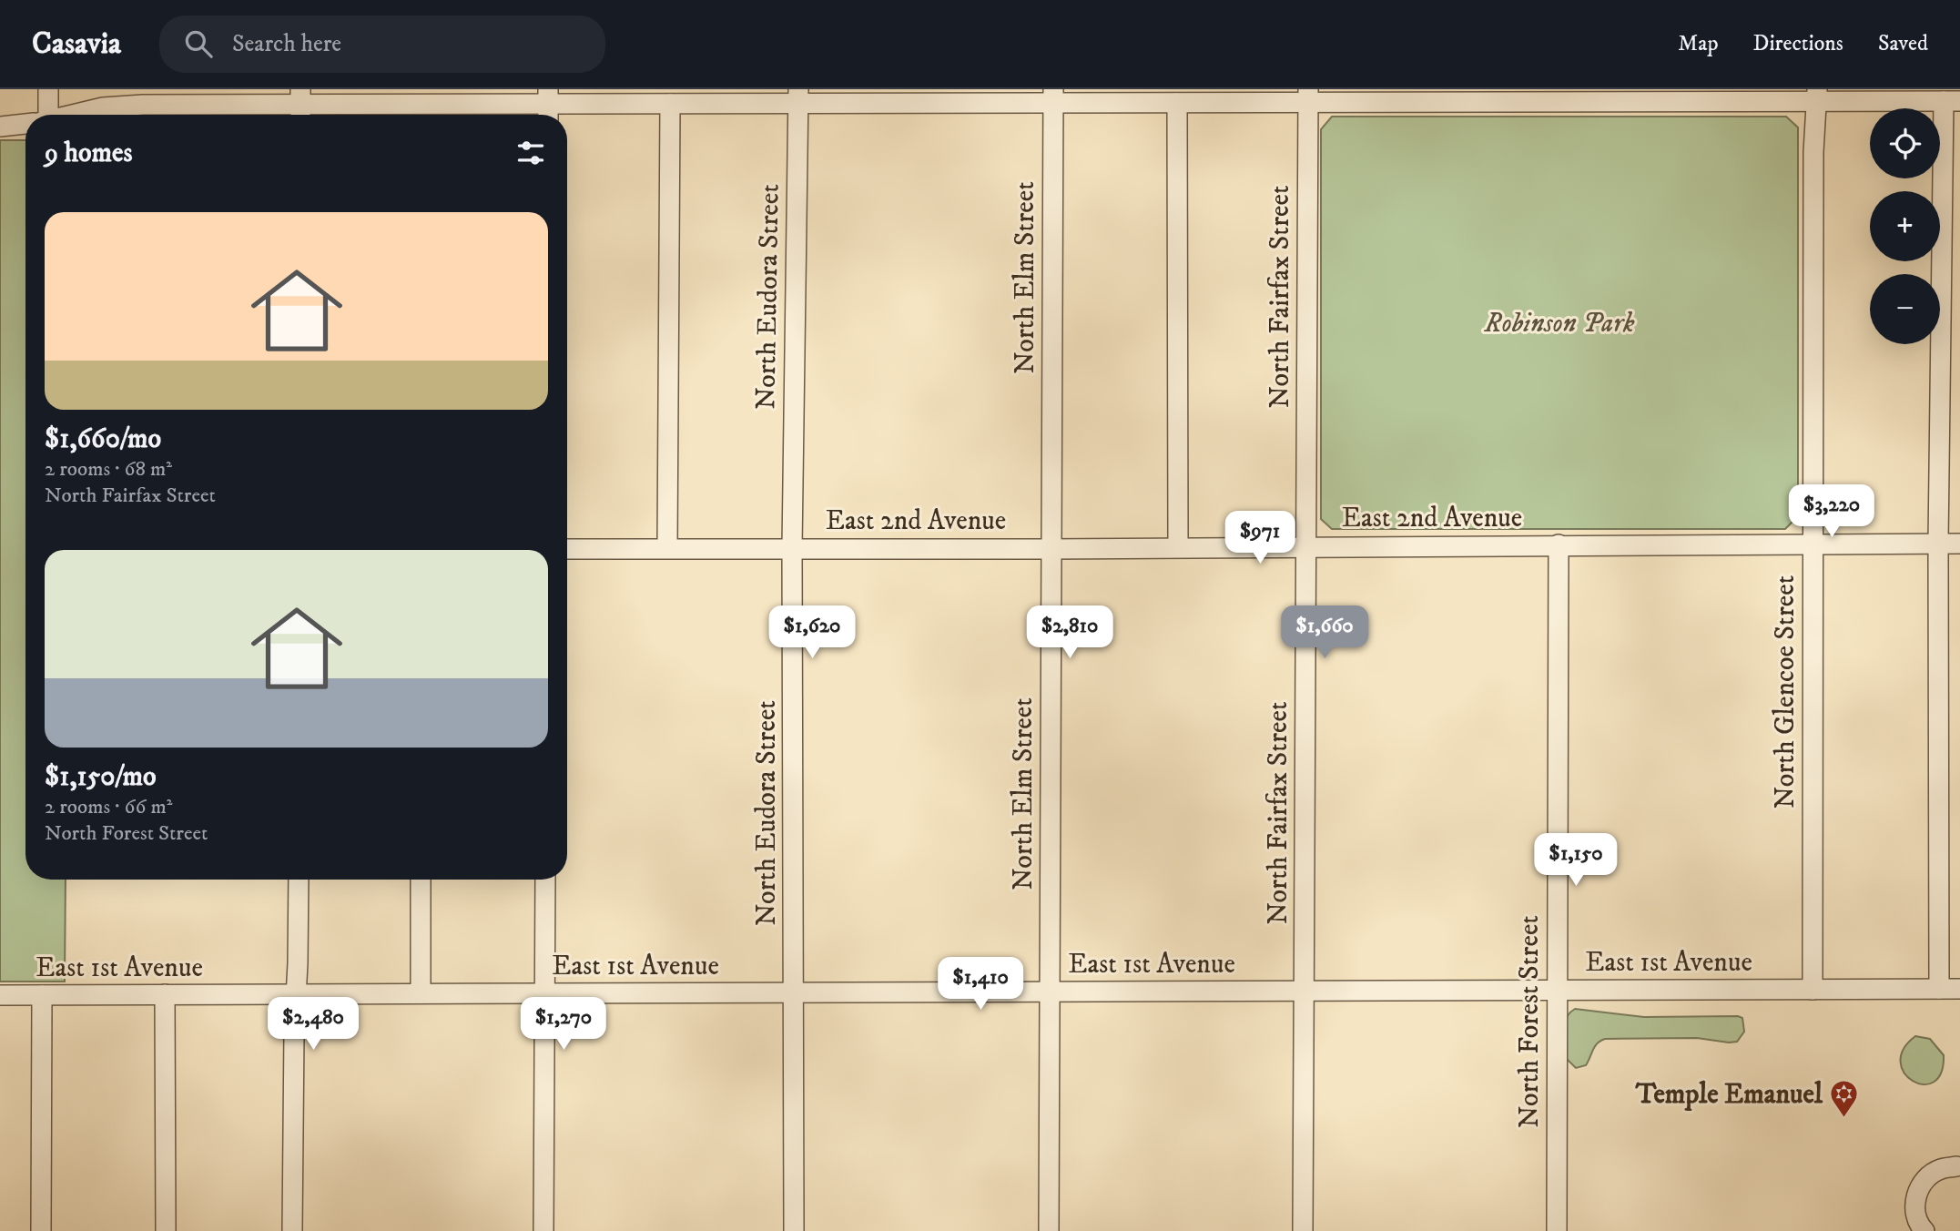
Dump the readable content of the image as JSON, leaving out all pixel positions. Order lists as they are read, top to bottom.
{
  "streets": {
    "street": [
      "North Elm Street",
      "North Eudora Street",
      "North Fairfax Street",
      "East 2nd Avenue",
      "North Glencoe Street",
      "East 1st Avenue",
      "North Forest Street"
    ]
  },
  "crossings": [
    ["North Elm Street", "East 2nd Avenue"],
    ["North Elm Street", "East 1st Avenue"],
    ["North Eudora Street", "East 2nd Avenue"],
    ["North Eudora Street", "East 1st Avenue"],
    ["North Fairfax Street", "East 2nd Avenue"],
    ["North Fairfax Street", "East 1st Avenue"],
    ["East 2nd Avenue", "North Glencoe Street"],
    ["East 2nd Avenue", "North Forest Street"],
    ["North Glencoe Street", "East 1st Avenue"],
    ["East 1st Avenue", "North Forest Street"]
  ],
  "parks": ["Robinson Park"],
  "places": {
    "synagogue": ["Temple Emanuel"]
  },
  "page": {
    "header": "Casavia",
    "search": "Search here",
    "nav": ["Map", "Directions", "Saved"],
    "map_buttons": ["+", "−"],
    "heading": "9 homes",
    "list": [
      {
        "name": "$1,660/mo",
        "note": "2 rooms · 68 m² · North Fairfax Street"
      },
      {
        "name": "$1,150/mo",
        "note": "2 rooms · 66 m² · North Forest Street"
      }
    ],
    "price": [
      "$3,220",
      "$971",
      "$1,620",
      "$2,810",
      "$1,660",
      "$1,150",
      "$1,410",
      "$2,480",
      "$1,270"
    ]
  }
}
